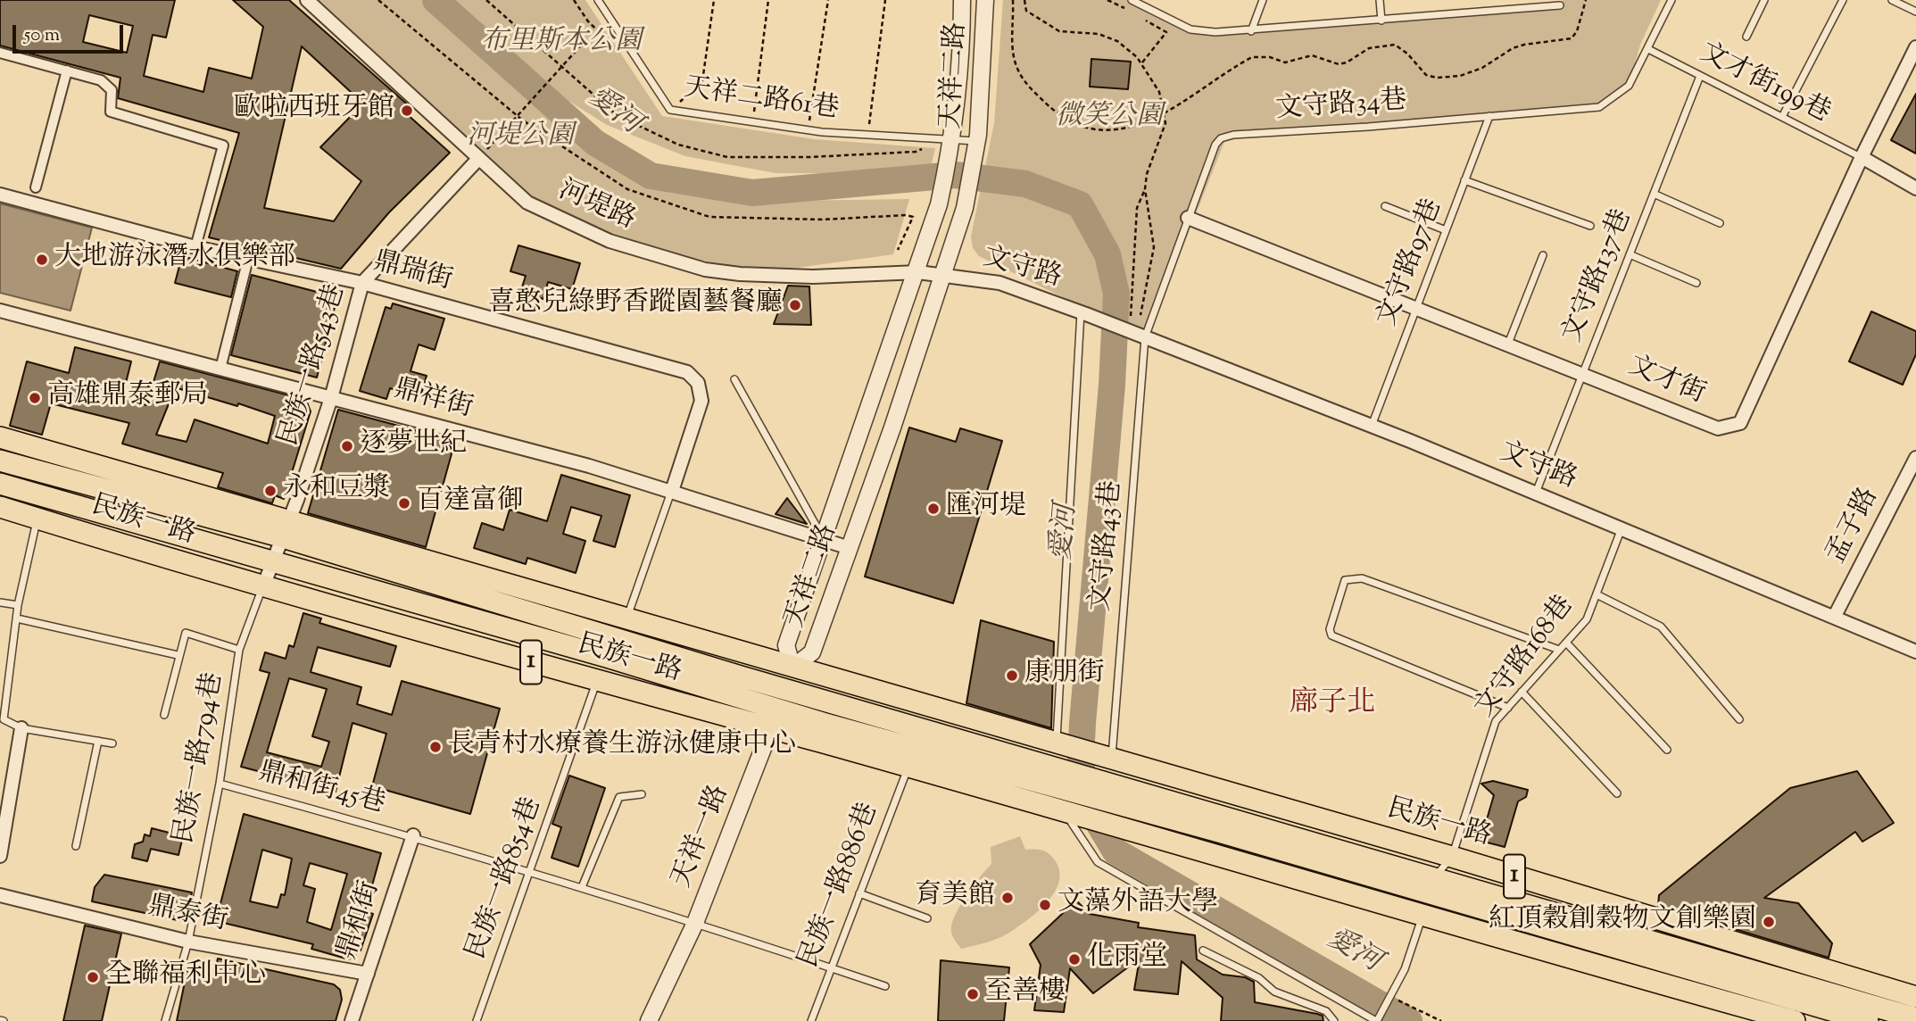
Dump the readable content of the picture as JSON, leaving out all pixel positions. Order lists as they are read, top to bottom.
{
  "streets": {
    "main road": ["民族一路", "1"],
    "street": [
      "天祥二路",
      "河堤路",
      "文守路",
      "鼎瑞街",
      "民族一路543巷",
      "文才街",
      "鼎祥街",
      "孟子路",
      "天祥一路",
      "鼎泰街",
      "鼎和街"
    ],
    "lane": [
      "文才街199巷",
      "天祥二路61巷",
      "文守路34巷",
      "文守路97巷",
      "文守路137巷",
      "文守路43巷",
      "文守路168巷",
      "民族一路794巷",
      "鼎和街45巷",
      "民族一路854巷",
      "民族一路886巷"
    ]
  },
  "crossings": [
    ["天祥二路", "天祥二路61巷"],
    ["天祥二路", "河堤路"],
    ["天祥二路", "文守路"],
    ["天祥二路", "鼎祥街"],
    ["天祥二路", "民族一路"],
    ["天祥二路", "天祥一路"],
    ["文才街199巷", "文守路34巷"],
    ["文才街199巷", "文守路137巷"],
    ["文才街199巷", "文才街"],
    ["文守路34巷", "文守路97巷"],
    ["文守路34巷", "文守路"],
    ["文守路34巷", "文才街"],
    ["文守路34巷", "文守路43巷"],
    ["河堤路", "文守路"],
    ["河堤路", "民族一路543巷"],
    ["文守路97巷", "文守路"],
    ["文守路97巷", "文才街"],
    ["文守路", "文守路137巷"],
    ["文守路", "孟子路"],
    ["文守路", "文守路43巷"],
    ["文守路", "文守路168巷"],
    ["鼎瑞街", "民族一路543巷"],
    ["鼎瑞街", "鼎祥街"],
    ["文守路137巷", "文才街"],
    ["民族一路543巷", "鼎祥街"],
    ["民族一路543巷", "民族一路"],
    ["民族一路543巷", "民族一路794巷"],
    ["民族一路", "文守路43巷"],
    ["民族一路", "文守路168巷"],
    ["民族一路", "1"],
    ["民族一路", "民族一路794巷"],
    ["民族一路", "天祥一路"],
    ["民族一路", "民族一路854巷"],
    ["民族一路", "民族一路886巷"],
    ["文守路43巷", "1"],
    ["文守路168巷", "1"],
    ["民族一路794巷", "鼎和街45巷"],
    ["民族一路794巷", "鼎泰街"],
    ["鼎和街45巷", "天祥一路"],
    ["鼎和街45巷", "民族一路854巷"],
    ["鼎和街45巷", "民族一路886巷"],
    ["鼎和街45巷", "鼎和街"],
    ["鼎泰街", "鼎和街"]
  ],
  "districts": ["廍子北"],
  "water": ["愛河"],
  "parks": ["布里斯本公園", "微笑公園", "河堤公園"],
  "places": [
    "歐啦西班牙館",
    "大地游泳潛水俱樂部",
    "喜憨兒綠野香蹤園藝餐廳",
    "高雄鼎泰郵局",
    "逐夢世紀",
    "永和豆漿",
    "百達富御",
    "匯河堤",
    "康朋街",
    "長青村水療養生游泳健康中心",
    "育美館",
    "文藻外語大學",
    "紅頂穀創穀物文創樂園",
    "化雨堂",
    "全聯福利中心",
    "至善樓"
  ],
  "scale_bar": "50 m"
}
